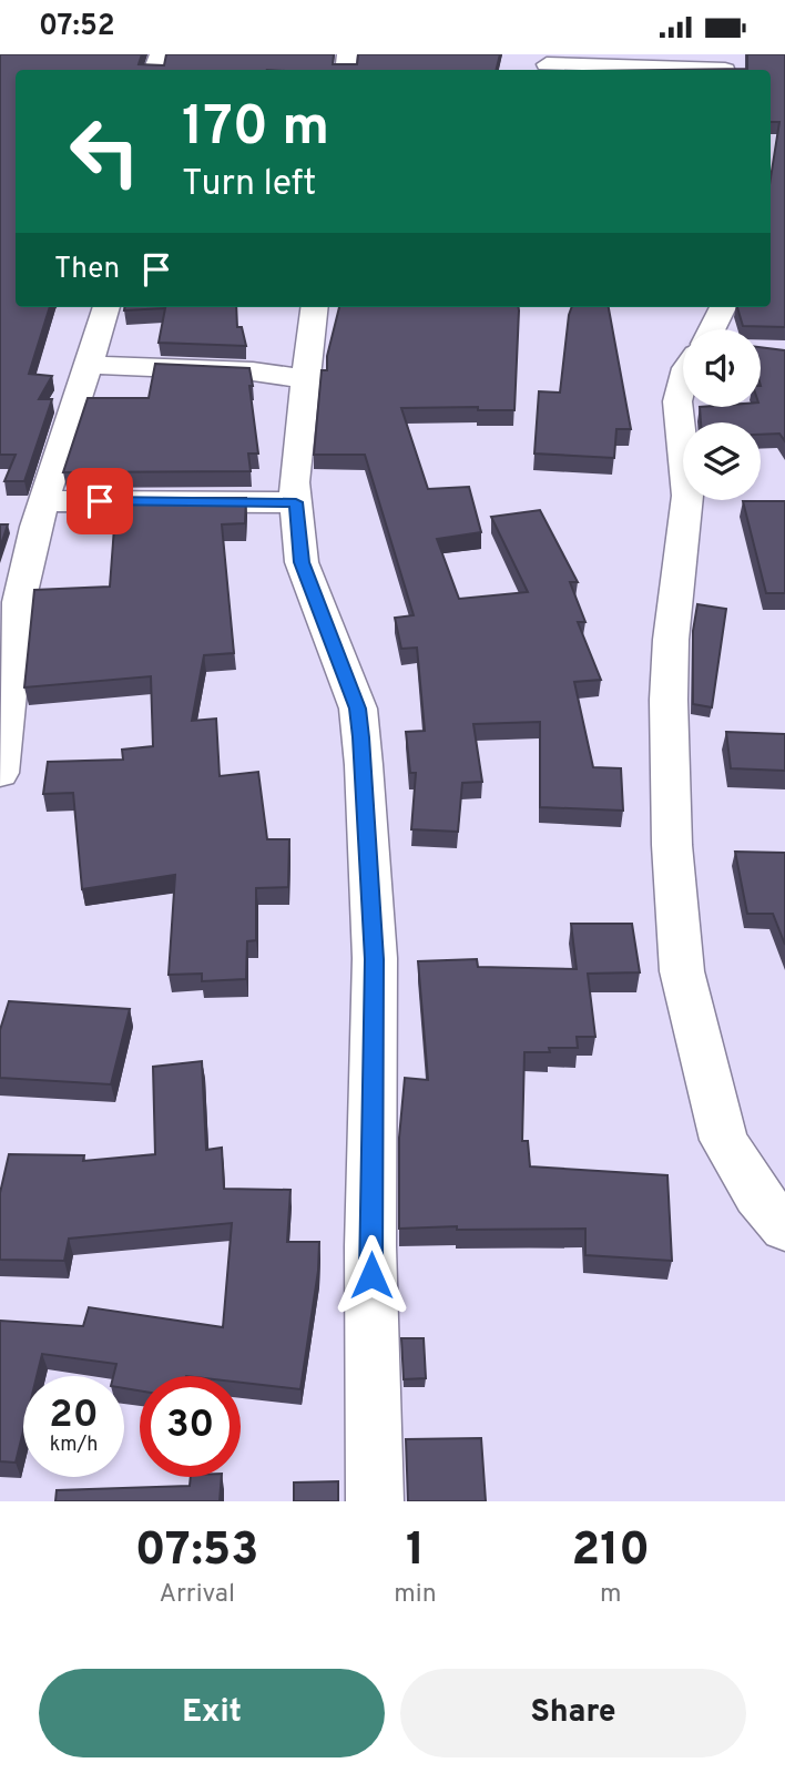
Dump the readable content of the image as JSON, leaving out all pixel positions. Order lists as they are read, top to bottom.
{
  "page": {
    "status": "07:52",
    "turn": ["170 m", "Turn left"],
    "then": "Then",
    "speed": "20 km/h",
    "limit": "30",
    "eta": [
      "07:53",
      "Arrival",
      "1",
      "min",
      "210",
      "m"
    ],
    "buttons": ["Exit", "Share"]
  }
}
